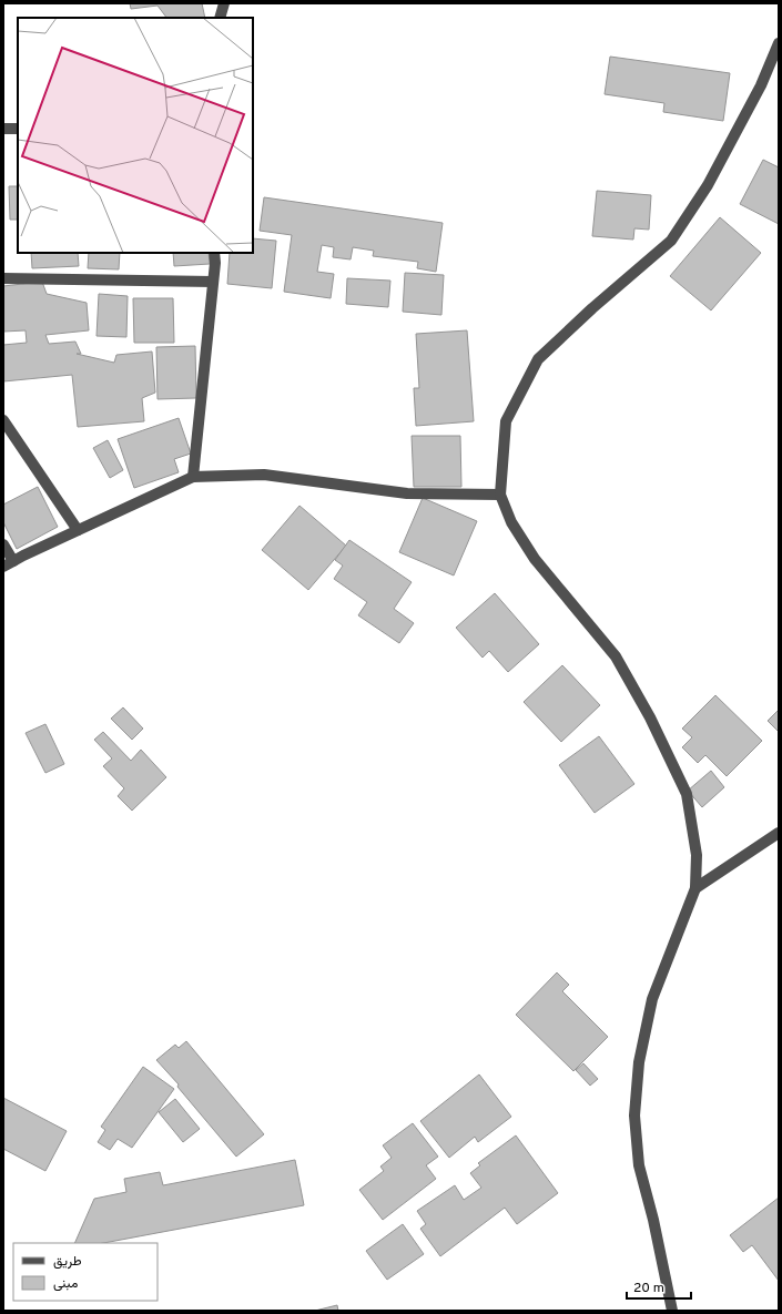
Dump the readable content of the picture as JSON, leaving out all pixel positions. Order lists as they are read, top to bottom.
{
  "legend": ["طريق", "مبنى"],
  "scale_bar": "20 m"
}
